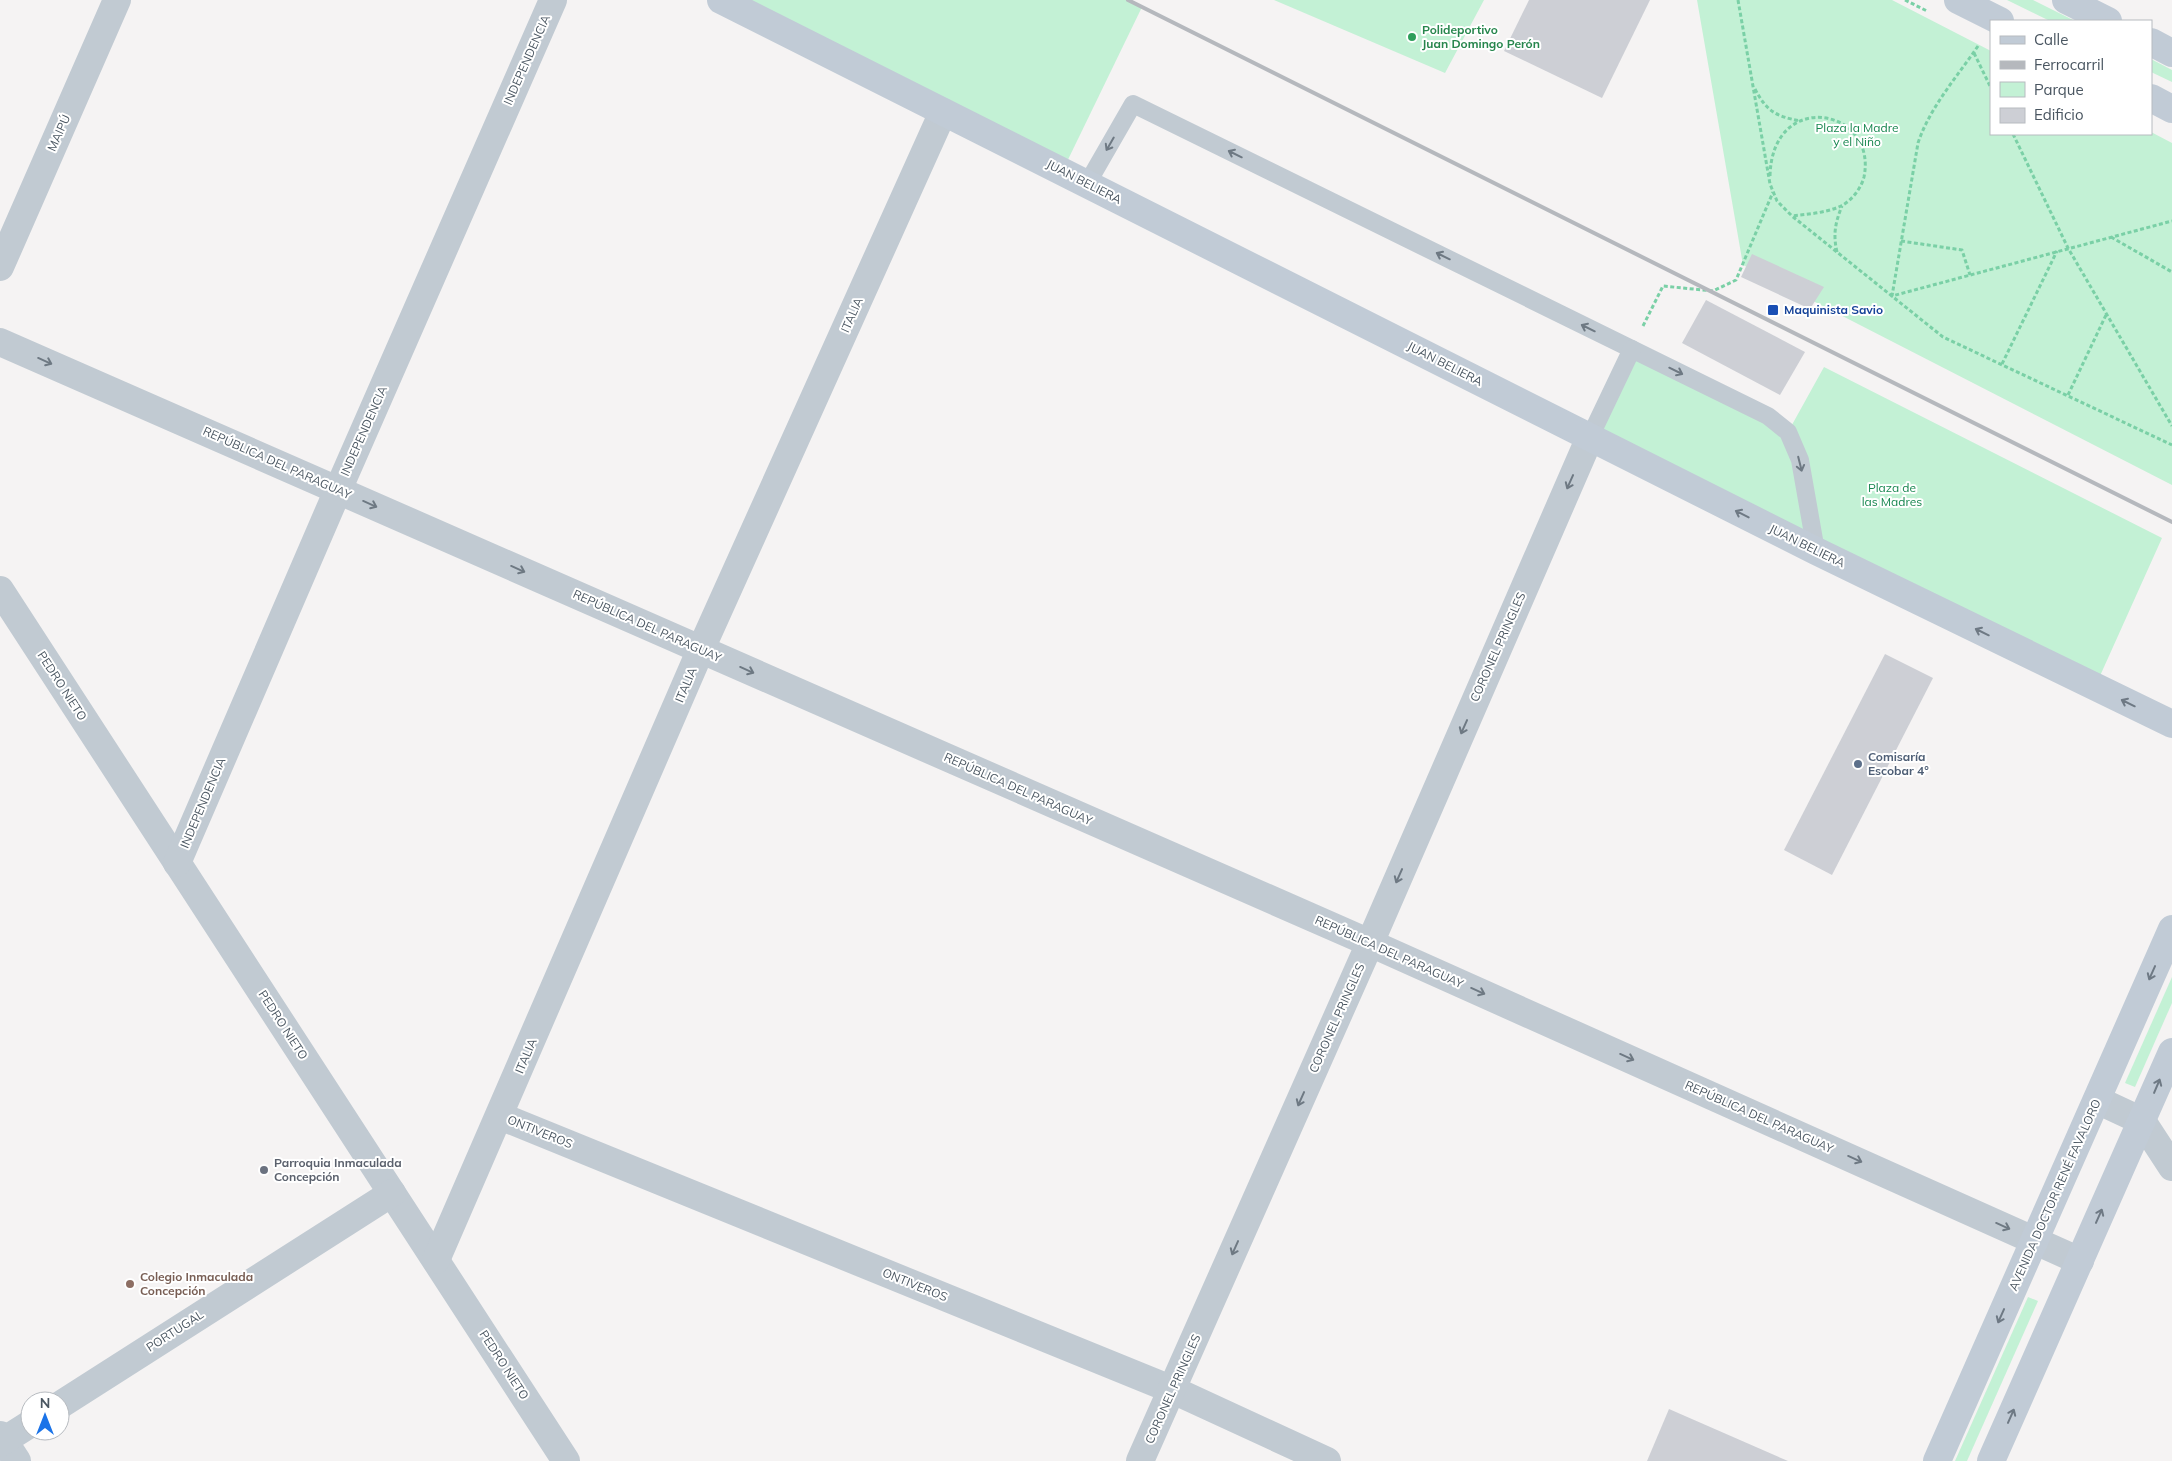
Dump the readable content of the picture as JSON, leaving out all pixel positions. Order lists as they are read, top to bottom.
{
  "streets": {
    "street": [
      "INDEPENDENCIA",
      "MAIPÚ",
      "JUAN BELIERA",
      "ITALIA",
      "REPÚBLICA DEL PARAGUAY",
      "CORONEL PRINGLES",
      "PEDRO NIETO",
      "ONTIVEROS",
      "AVENIDA DOCTOR RENÉ FAVALORO",
      "PORTUGAL"
    ]
  },
  "crossings": [
    ["INDEPENDENCIA", "REPÚBLICA DEL PARAGUAY"],
    ["INDEPENDENCIA", "PEDRO NIETO"],
    ["JUAN BELIERA", "ITALIA"],
    ["JUAN BELIERA", "CORONEL PRINGLES"],
    ["ITALIA", "REPÚBLICA DEL PARAGUAY"],
    ["ITALIA", "PEDRO NIETO"],
    ["ITALIA", "ONTIVEROS"],
    ["REPÚBLICA DEL PARAGUAY", "CORONEL PRINGLES"],
    ["REPÚBLICA DEL PARAGUAY", "AVENIDA DOCTOR RENÉ FAVALORO"],
    ["CORONEL PRINGLES", "ONTIVEROS"],
    ["PEDRO NIETO", "PORTUGAL"]
  ],
  "one_way": ["JUAN BELIERA", "REPÚBLICA DEL PARAGUAY", "CORONEL PRINGLES"],
  "parks": ["Plaza la Madre y el Niño", "Plaza de las Madres"],
  "places": {
    "other": [
      "Polideportivo Juan Domingo Perón",
      "Comisaría Escobar 4°",
      "Parroquia Inmaculada Concepción",
      "Colegio Inmaculada Concepción"
    ],
    "transit": ["Maquinista Savio"]
  },
  "legend": [
    "Calle",
    "Ferrocarril",
    "Parque",
    "Edificio"
  ],
  "north": "top"
}
